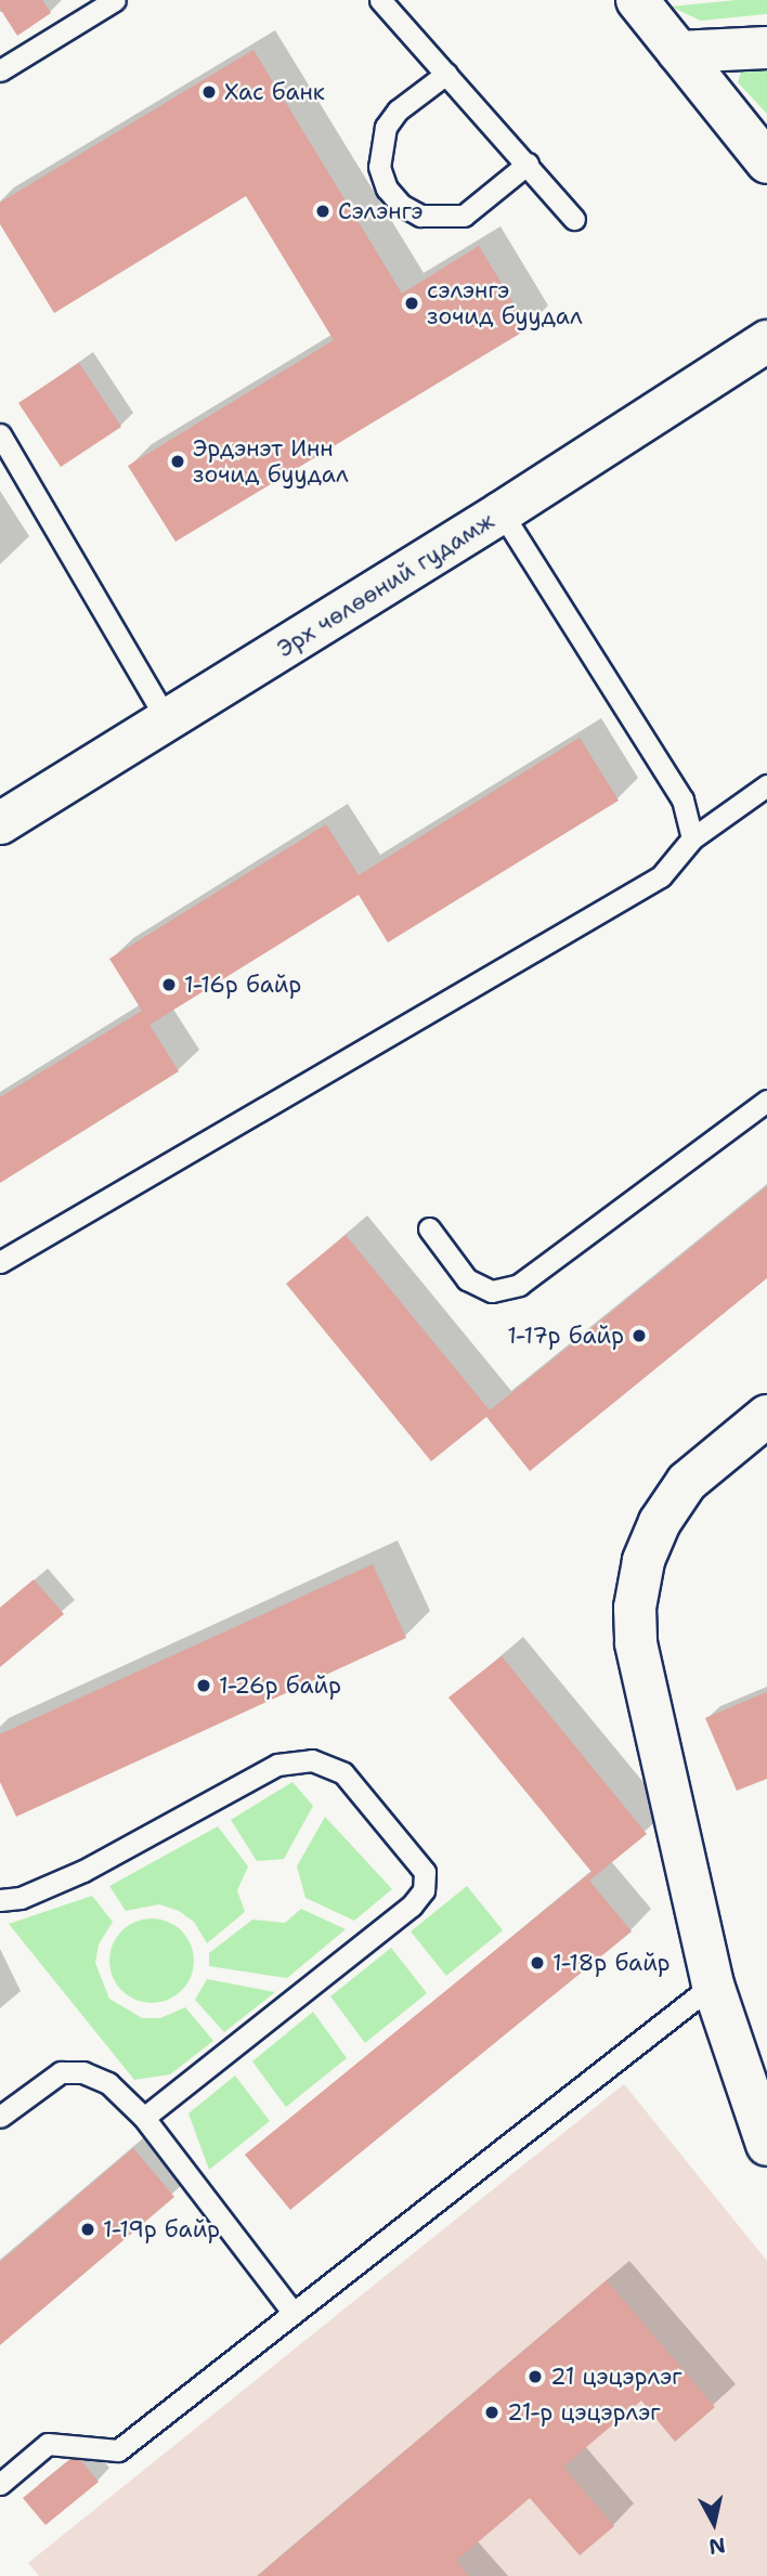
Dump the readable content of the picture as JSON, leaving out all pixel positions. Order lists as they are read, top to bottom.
{
  "streets": {
    "street": ["Эрх чөлөөний гудамж"]
  },
  "places": [
    "Хас банк",
    "Сэлэнгэ",
    "сэлэнгэ зочид буудал",
    "Эрдэнэт Инн зочид буудал",
    "1-16р байр",
    "1-17р байр",
    "1-26р байр",
    "1-18р байр",
    "1-19р байр",
    "21 цэцэрлэг",
    "21-р цэцэрлэг"
  ],
  "north": "bottom"
}
